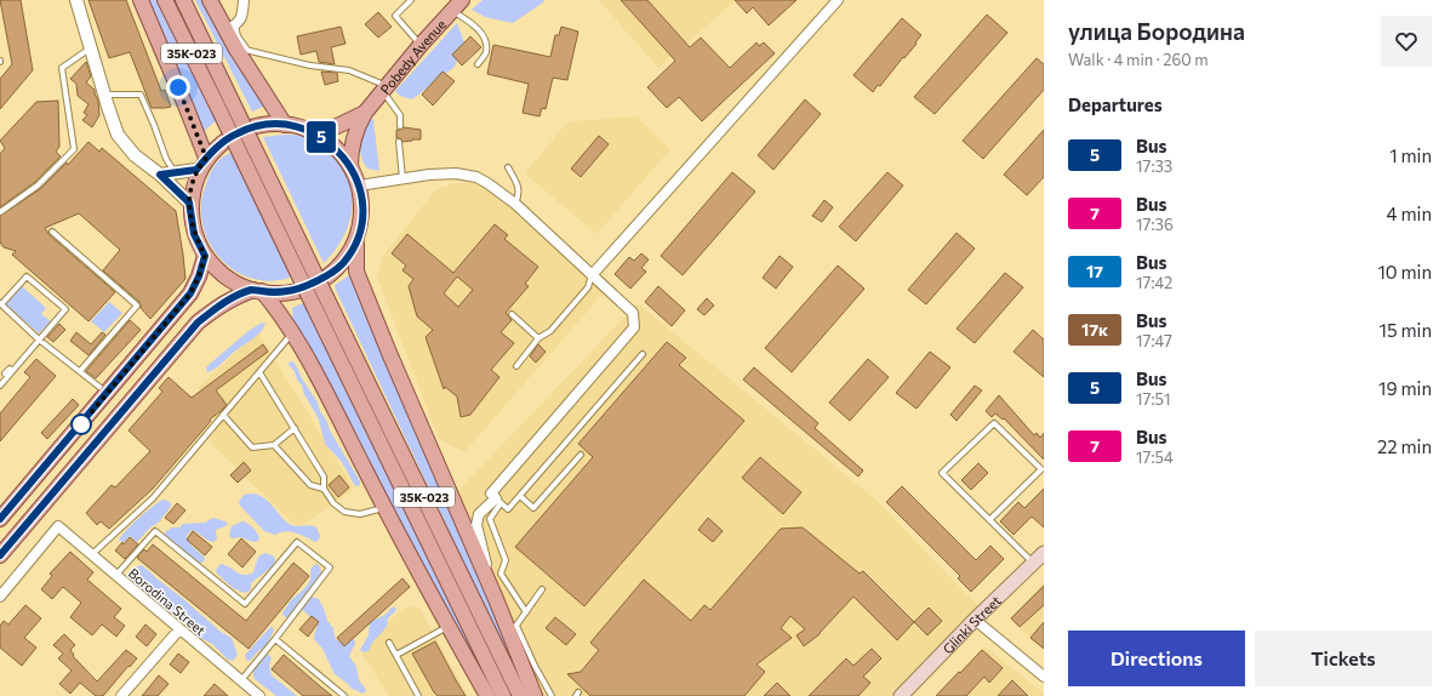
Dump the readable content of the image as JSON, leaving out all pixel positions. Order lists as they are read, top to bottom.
{
  "streets": {
    "main road": ["35К-023", "Pobedy Avenue", "Glinki Street"],
    "street": ["Borodina Street"]
  },
  "lines": ["bus line 5"],
  "page": {
    "on_map": "5",
    "heading": [
      ["улица Бородина", "Walk · 4 min · 260 m"],
      "Departures"
    ],
    "list": [
      {
        "mark": "5",
        "name": "Bus",
        "note": "17:33",
        "value": "1 min"
      },
      {
        "mark": "7",
        "name": "Bus",
        "note": "17:36",
        "value": "4 min"
      },
      {
        "mark": "17",
        "name": "Bus",
        "note": "17:42",
        "value": "10 min"
      },
      {
        "mark": "17к",
        "name": "Bus",
        "note": "17:47",
        "value": "15 min"
      },
      {
        "mark": "5",
        "name": "Bus",
        "note": "17:51",
        "value": "19 min"
      },
      {
        "mark": "7",
        "name": "Bus",
        "note": "17:54",
        "value": "22 min"
      }
    ],
    "buttons": ["Directions", "Tickets"]
  }
}
